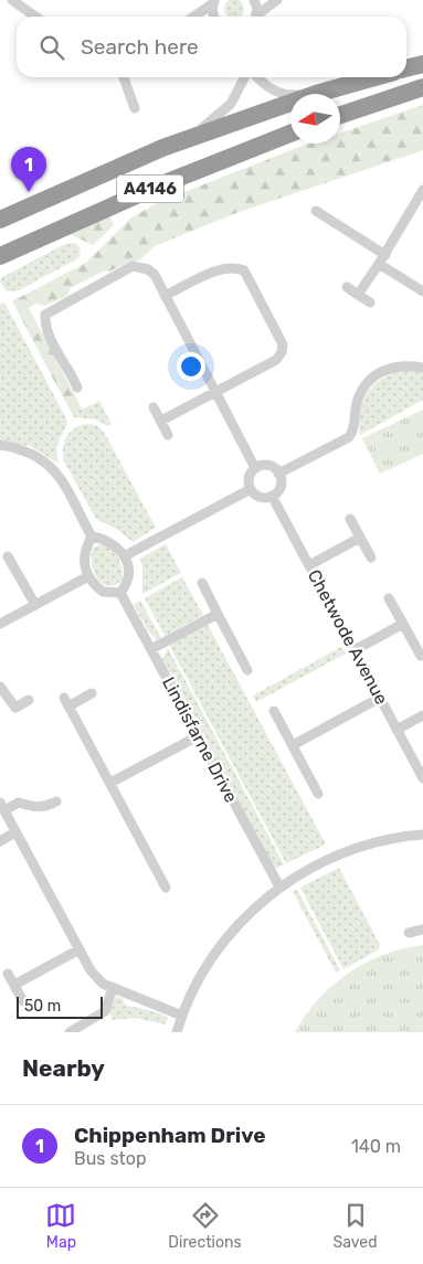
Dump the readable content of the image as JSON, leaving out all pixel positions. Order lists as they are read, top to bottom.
{
  "streets": {
    "highway": ["A4146"],
    "street": ["Chetwode Avenue", "Lindisfarne Drive"]
  },
  "scale_bar": "50 m",
  "north": "left",
  "page": {
    "search": "Search here",
    "pins": "1",
    "scale": "50 m",
    "heading": "Nearby",
    "list": [
      {
        "mark": "1",
        "name": "Chippenham Drive",
        "note": "Bus stop",
        "value": "140 m"
      }
    ],
    "nav": ["Map", "Directions", "Saved"]
  }
}
